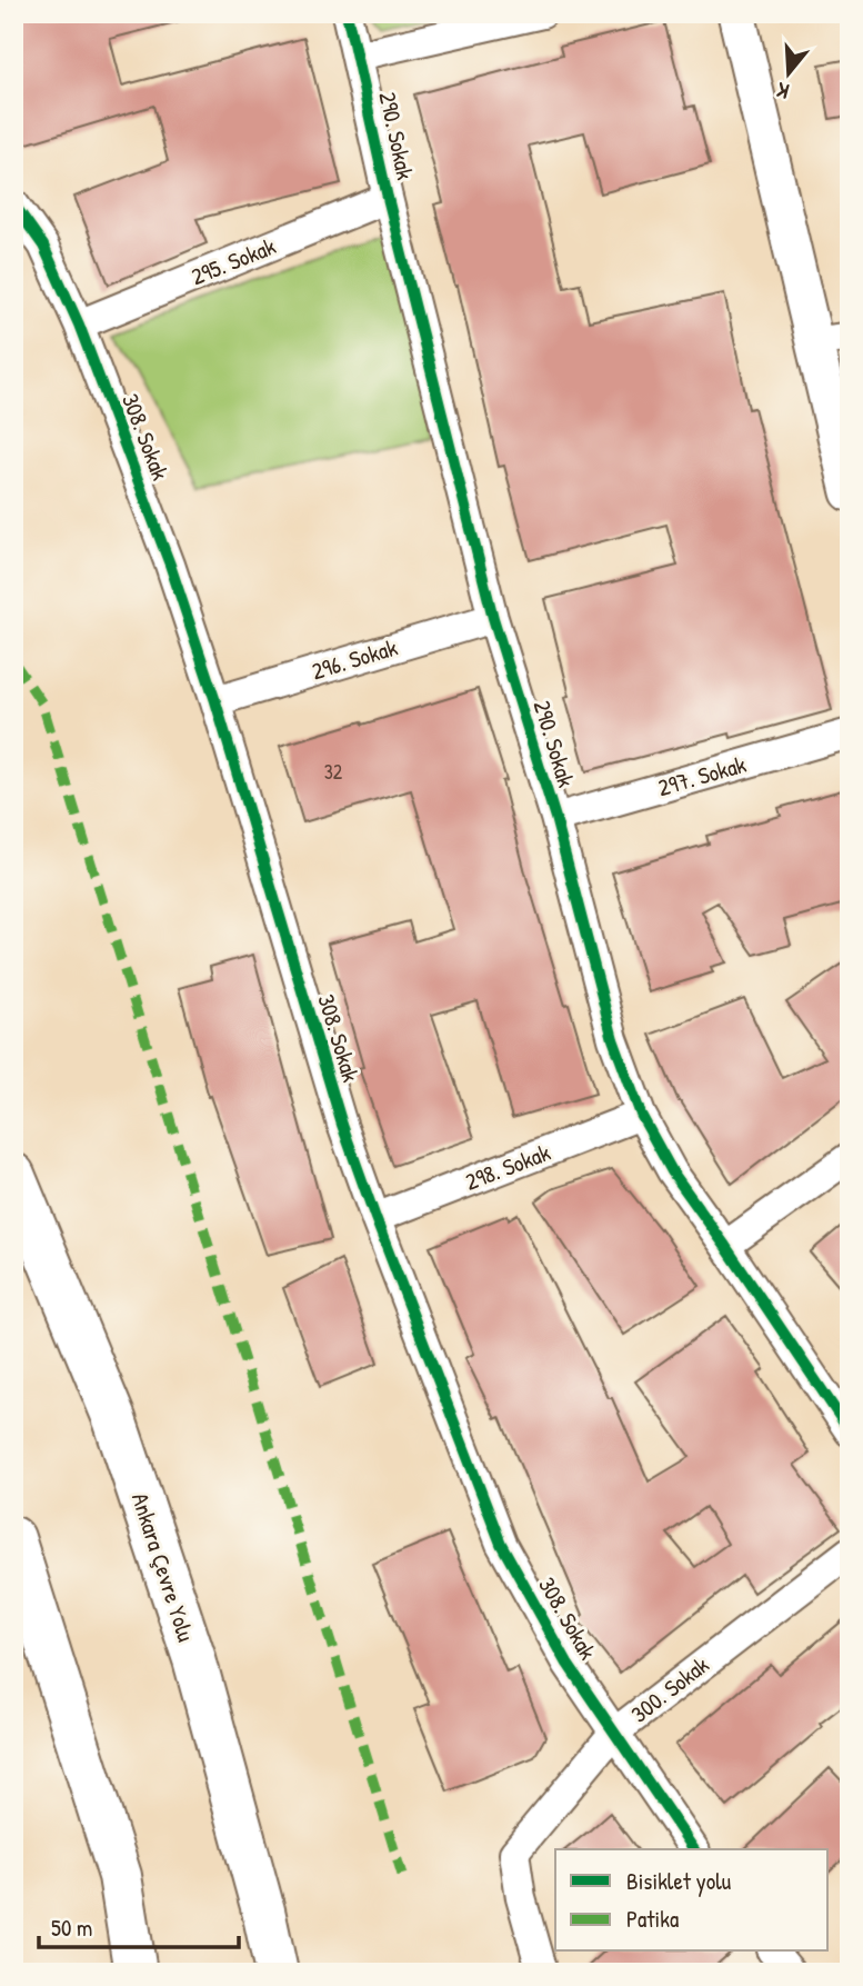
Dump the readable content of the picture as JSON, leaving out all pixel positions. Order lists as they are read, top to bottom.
{
  "streets": {
    "highway": ["Ankara Çevre Yolu"],
    "street": [
      "290. Sokak",
      "295. Sokak",
      "308. Sokak",
      "296. Sokak",
      "297. Sokak",
      "298. Sokak",
      "300. Sokak"
    ]
  },
  "crossings": [
    ["290. Sokak", "295. Sokak"],
    ["290. Sokak", "296. Sokak"],
    ["290. Sokak", "297. Sokak"],
    ["290. Sokak", "298. Sokak"],
    ["295. Sokak", "308. Sokak"],
    ["308. Sokak", "296. Sokak"],
    ["308. Sokak", "298. Sokak"],
    ["308. Sokak", "300. Sokak"]
  ],
  "house_numbers": ["32"],
  "legend": ["Bisiklet yolu", "Patika"],
  "scale_bar": "50 m",
  "north": "bottom"
}
